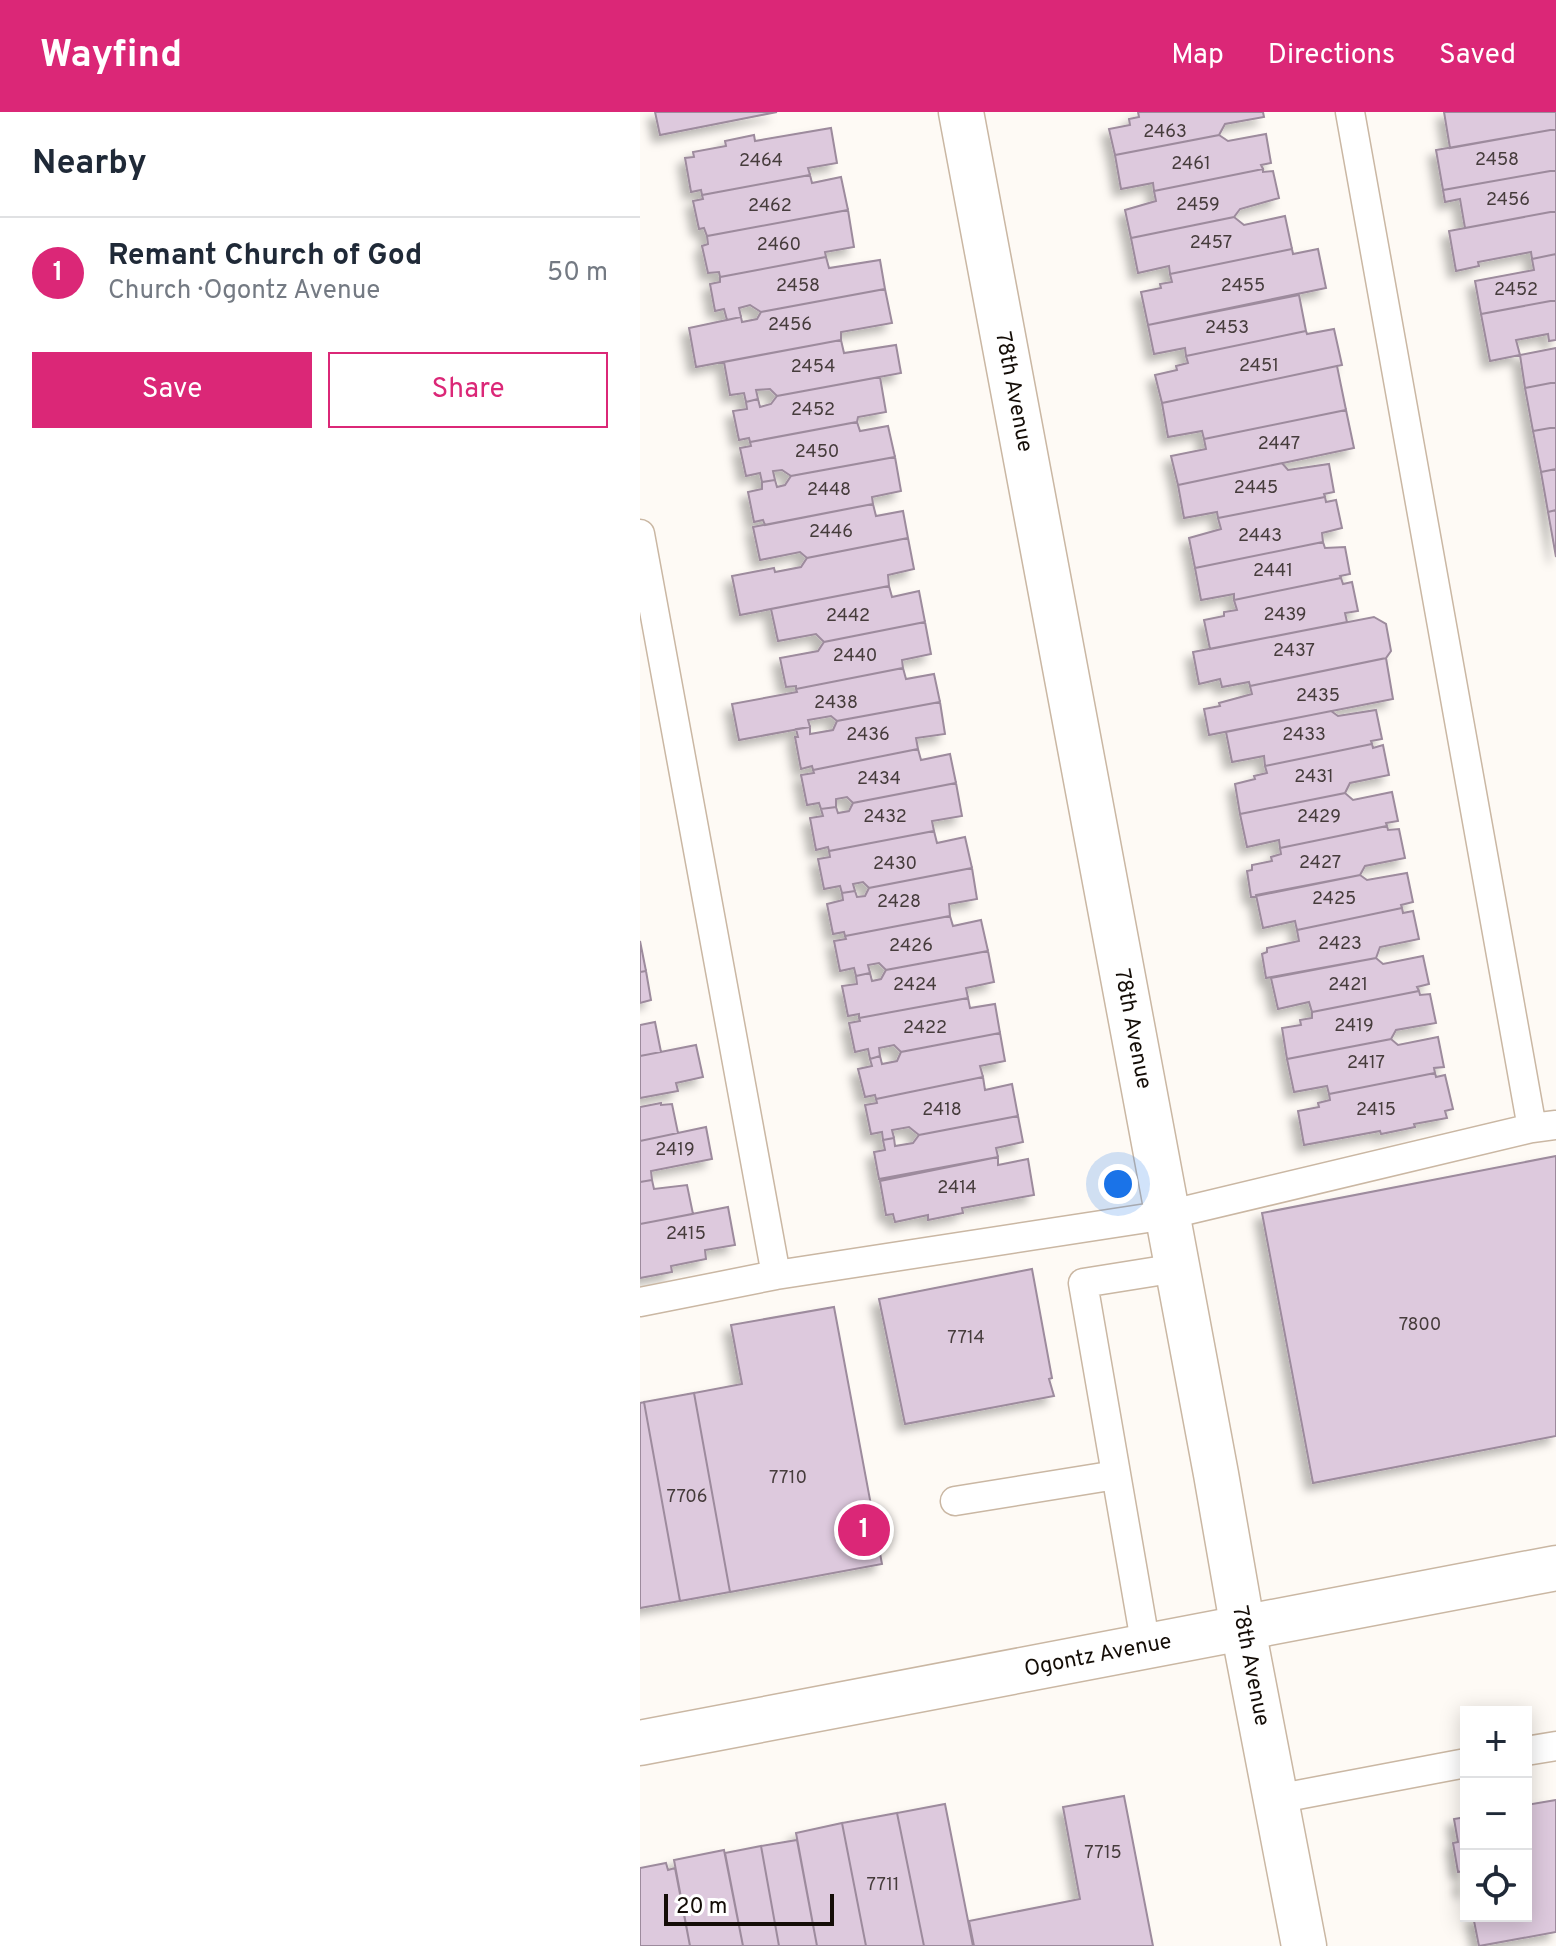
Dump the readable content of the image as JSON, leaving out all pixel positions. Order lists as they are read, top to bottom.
{
  "streets": {
    "street": ["78th Avenue", "Ogontz Avenue"]
  },
  "crossings": [
    ["78th Avenue", "Ogontz Avenue"]
  ],
  "house_numbers": [
    "2463",
    "2458",
    "2464",
    "2461",
    "2456",
    "2459",
    "2462",
    "2457",
    "2460",
    "2458",
    "2455",
    "2452",
    "2456",
    "2453",
    "2451",
    "2454",
    "2452",
    "2447",
    "2450",
    "2445",
    "2448",
    "2446",
    "2443",
    "2441",
    "2439",
    "2442",
    "2437",
    "2440",
    "2435",
    "2438",
    "2436",
    "2433",
    "2431",
    "2434",
    "2432",
    "2429",
    "2427",
    "2430",
    "2425",
    "2428",
    "2423",
    "2426",
    "2424",
    "2421",
    "2419",
    "2422",
    "2417",
    "2418",
    "2415",
    "2419",
    "2414",
    "2415",
    "7800",
    "7714",
    "7710",
    "7706",
    "7715",
    "7711"
  ],
  "scale_bar": "20 m",
  "page": {
    "header": "Wayfind",
    "nav": ["Map", "Directions", "Saved"],
    "heading": "Nearby",
    "list": [
      {
        "mark": "1",
        "name": "Remant Church of God",
        "note": "Church · Ogontz Avenue",
        "value": "50 m"
      }
    ],
    "buttons": ["Save", "Share"],
    "pins": "1",
    "map_buttons": ["+", "−"],
    "scale": "20 m"
  }
}
